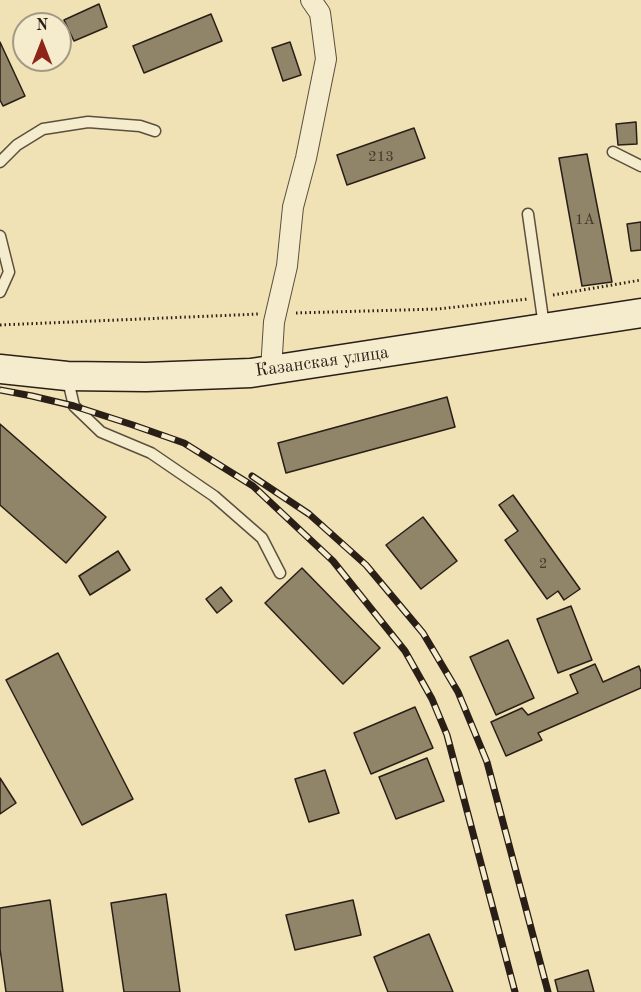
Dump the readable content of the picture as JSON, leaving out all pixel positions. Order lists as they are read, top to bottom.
{
  "streets": {
    "main road": ["Казанская улица"]
  },
  "house_numbers": ["213", "1А", "2"],
  "north": "top"
}
